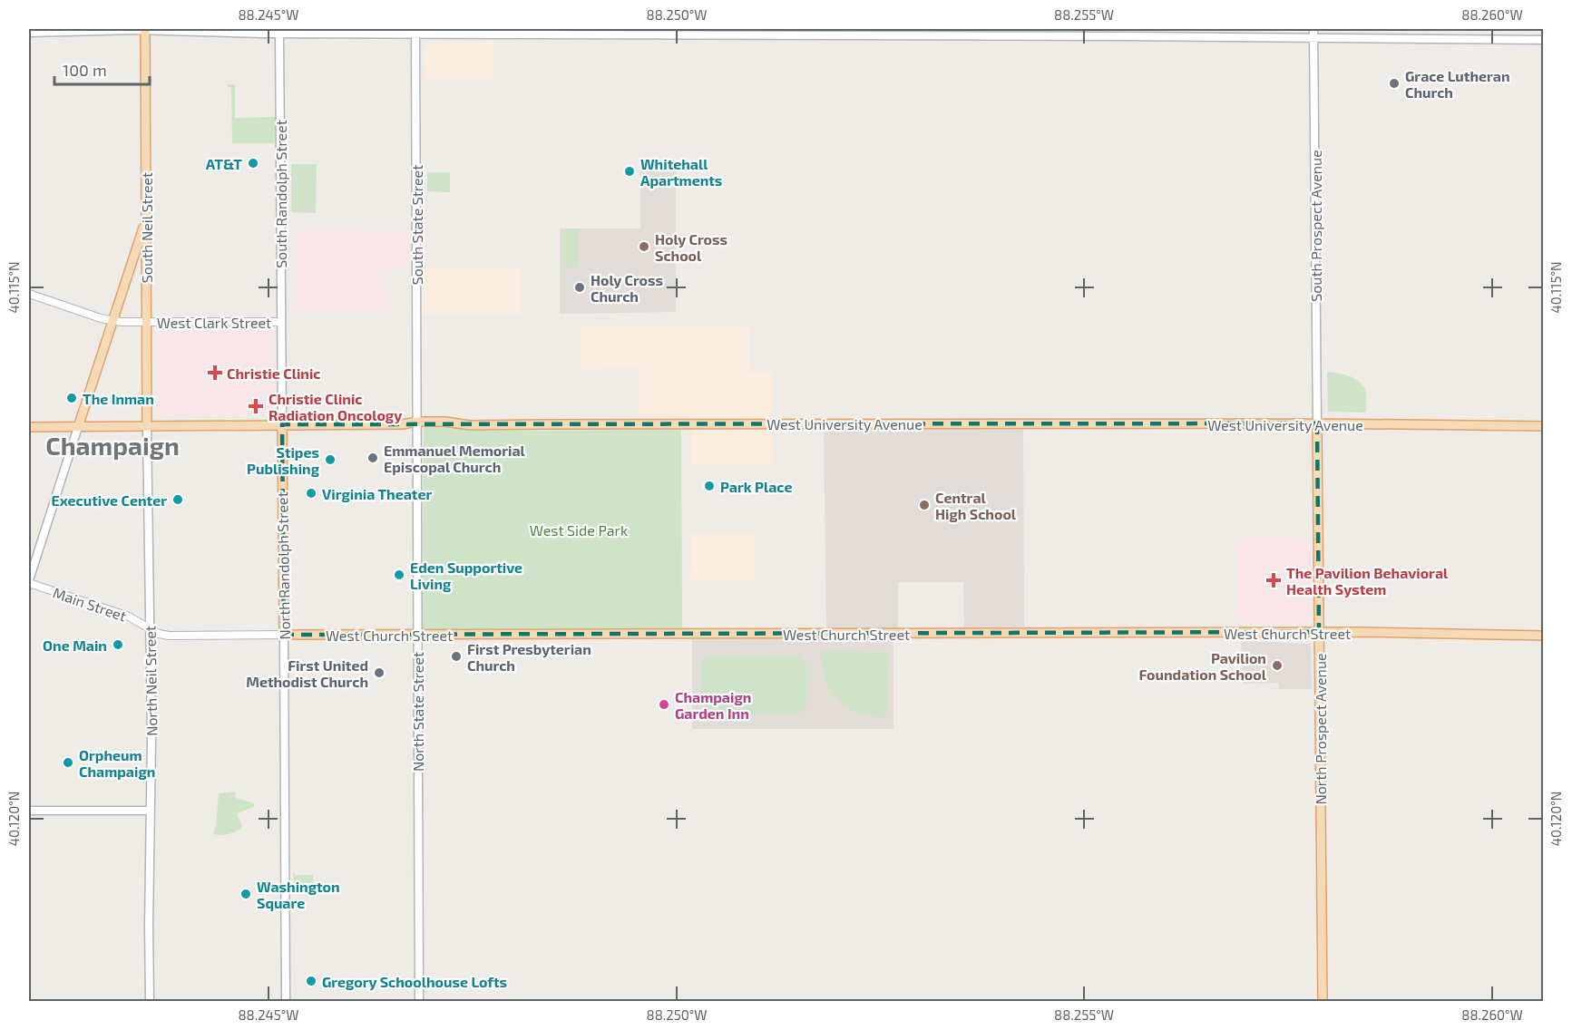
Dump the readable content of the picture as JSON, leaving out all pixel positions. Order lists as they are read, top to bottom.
{
  "streets": {
    "main road": [
      "South Randolph Street",
      "South State Street",
      "South Prospect Avenue",
      "South Neil Street",
      "West University Avenue",
      "North Randolph Street",
      "West Church Street",
      "North Neil Street",
      "North State Street",
      "North Prospect Avenue"
    ],
    "street": ["West Clark Street", "Main Street"]
  },
  "crossings": [
    ["South Randolph Street", "West Clark Street"],
    ["South Randolph Street", "West University Avenue"],
    ["South Randolph Street", "North Randolph Street"],
    ["South State Street", "West University Avenue"],
    ["South State Street", "North State Street"],
    ["South Prospect Avenue", "West University Avenue"],
    ["South Prospect Avenue", "North Prospect Avenue"],
    ["South Neil Street", "West Clark Street"],
    ["South Neil Street", "West University Avenue"],
    ["South Neil Street", "North Neil Street"],
    ["West University Avenue", "North Randolph Street"],
    ["West University Avenue", "North Neil Street"],
    ["West University Avenue", "North State Street"],
    ["West University Avenue", "North Prospect Avenue"],
    ["North Randolph Street", "West Church Street"],
    ["Main Street", "West Church Street"],
    ["Main Street", "North Neil Street"],
    ["West Church Street", "North Neil Street"],
    ["West Church Street", "North State Street"],
    ["West Church Street", "North Prospect Avenue"]
  ],
  "districts": ["Champaign"],
  "parks": ["West Side Park"],
  "places": {
    "other": [
      "Grace Lutheran Church",
      "AT&T",
      "Whitehall Apartments",
      "Holy Cross School",
      "Holy Cross Church",
      "The Inman",
      "Emmanuel Memorial Episcopal Church",
      "Stipes Publishing",
      "Park Place",
      "Virginia Theater",
      "Executive Center",
      "Central High School",
      "Eden Supportive Living",
      "One Main",
      "First Presbyterian Church",
      "Pavilion Foundation School",
      "First United Methodist Church",
      "Champaign Garden Inn",
      "Orpheum Champaign",
      "Washington Square",
      "Gregory Schoolhouse Lofts"
    ],
    "health": ["Christie Clinic", "Christie Clinic Radiation Oncology", "The Pavilion Behavioral Health System"]
  },
  "scale_bar": "100 m",
  "coordinates": [
    "88.245°W",
    "88.250°W",
    "88.255°W",
    "88.260°W",
    "40.115°N",
    "40.120°N"
  ]
}
